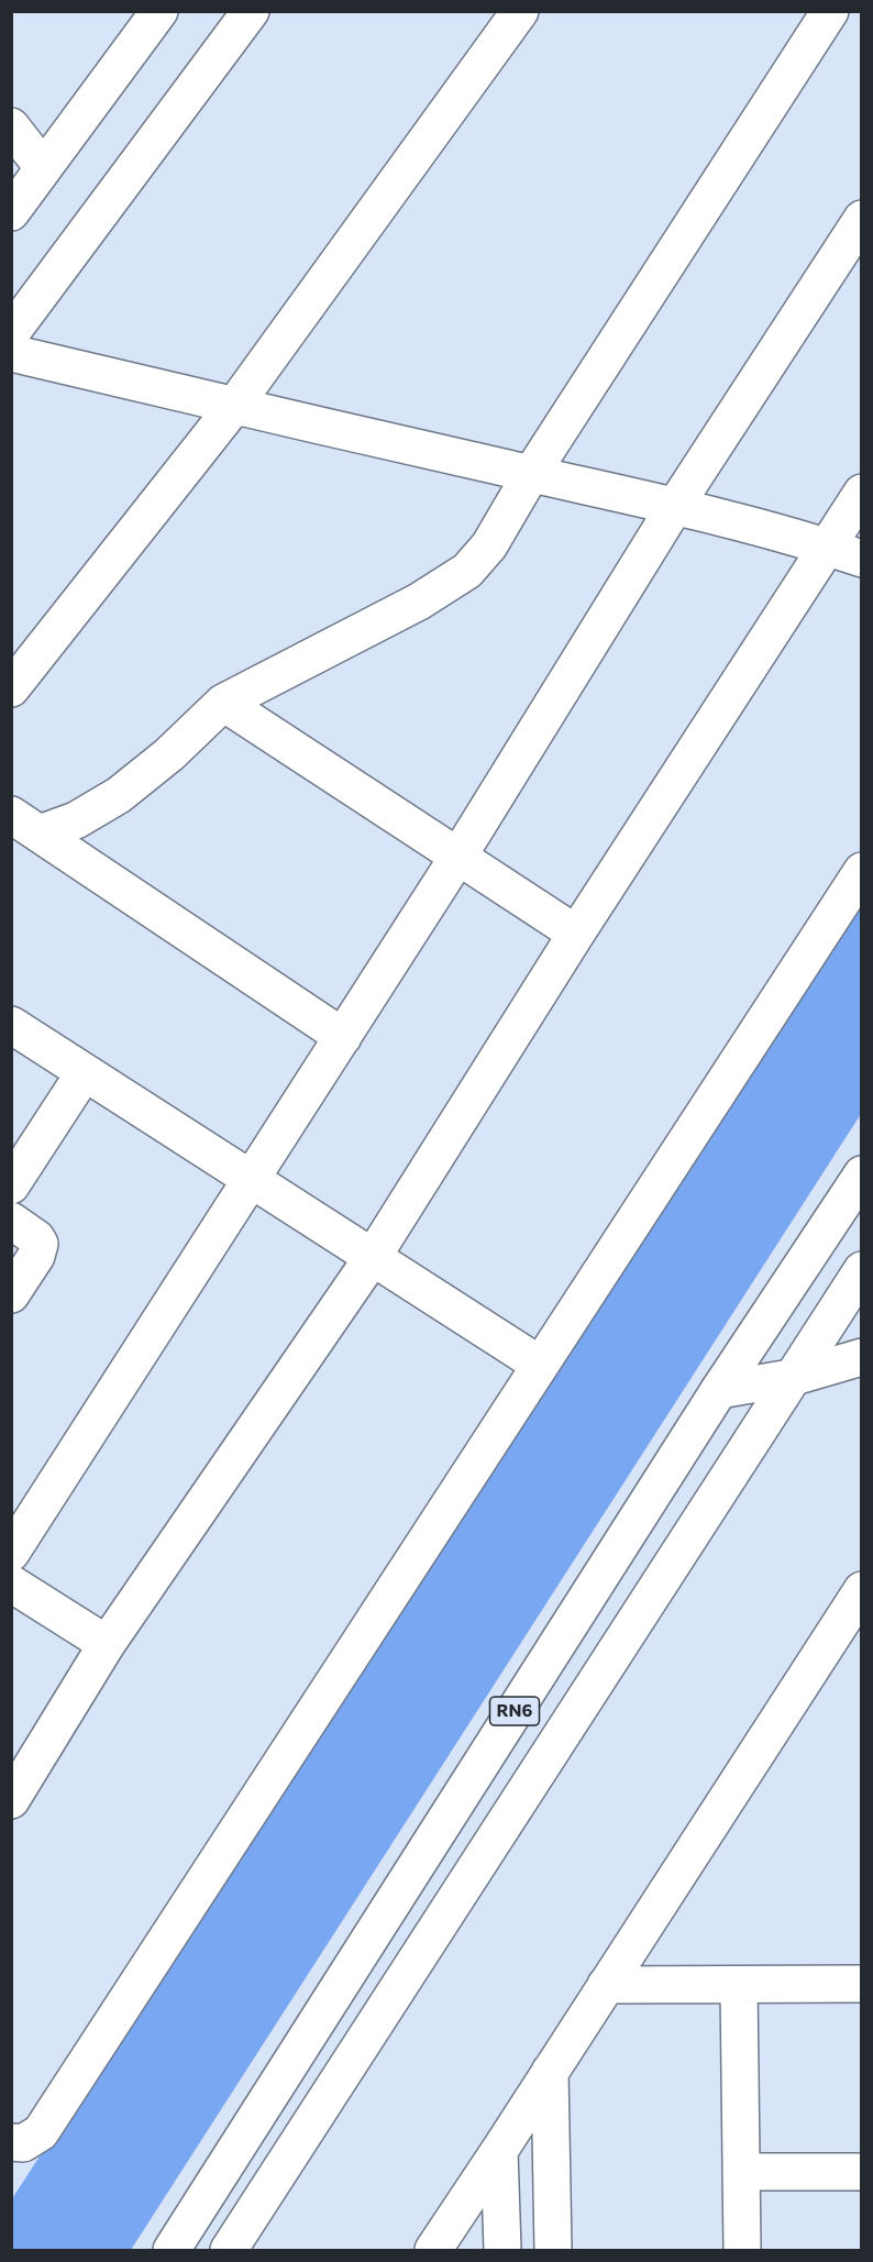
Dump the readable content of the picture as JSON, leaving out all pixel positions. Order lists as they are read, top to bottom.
{
  "streets": {
    "main road": ["RN6"]
  }
}
